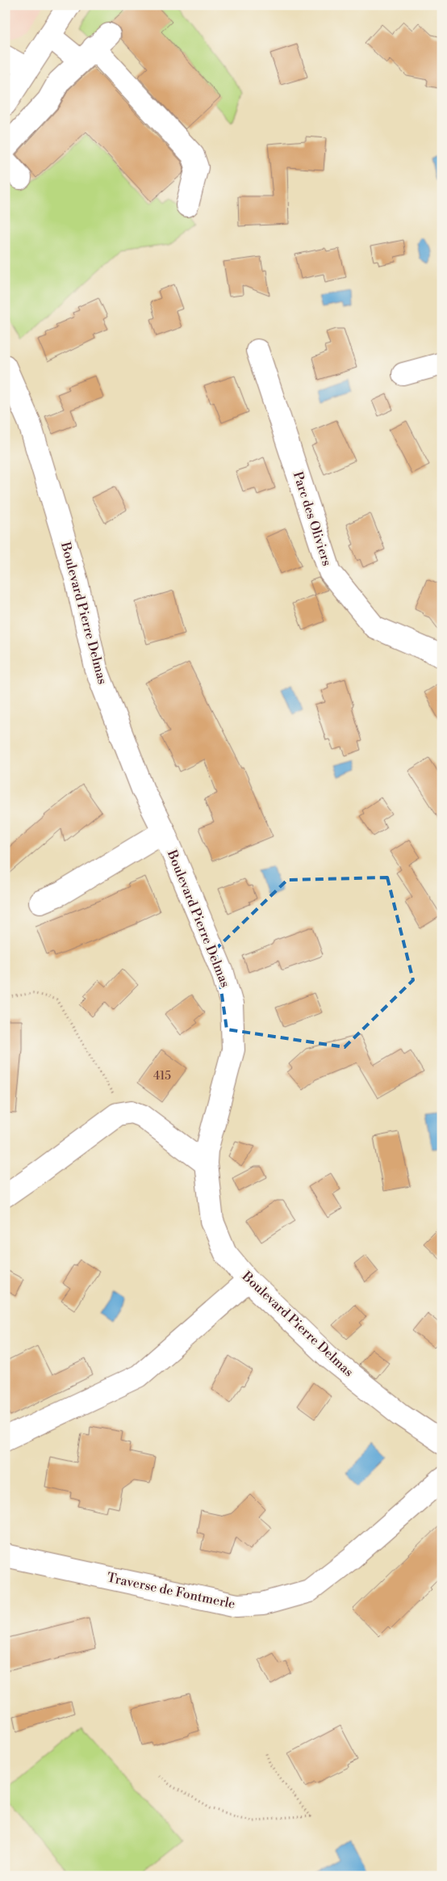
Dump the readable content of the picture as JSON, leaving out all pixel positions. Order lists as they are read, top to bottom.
{
  "streets": {
    "street": ["Parc des Oliviers", "Boulevard Pierre Delmas", "Traverse de Fontmerle"]
  },
  "house_numbers": ["415"]
}
